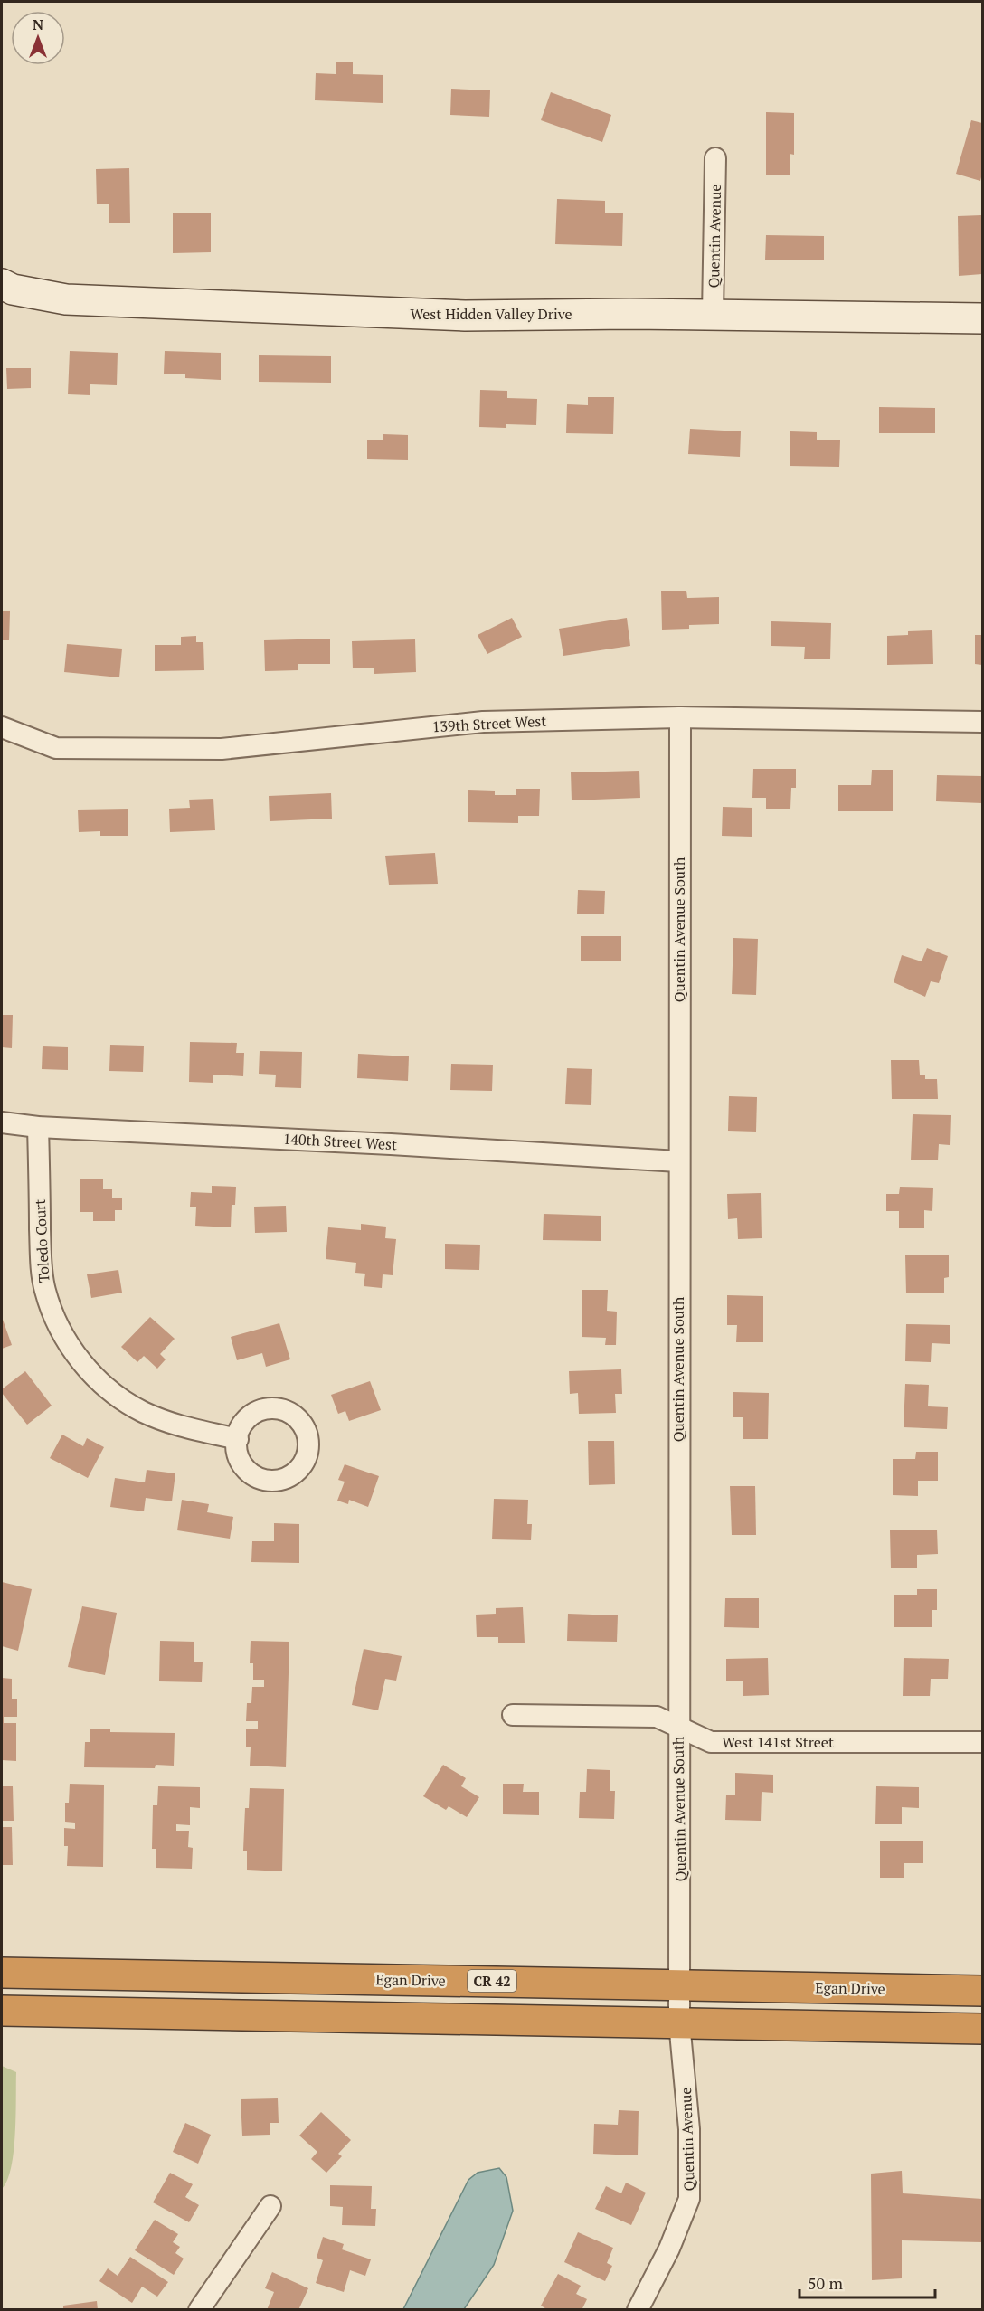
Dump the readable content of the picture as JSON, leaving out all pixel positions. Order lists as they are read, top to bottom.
{
  "streets": {
    "highway": ["Egan Drive", "CR 42"],
    "street": [
      "Quentin Avenue",
      "West Hidden Valley Drive",
      "139th Street West",
      "Quentin Avenue South",
      "140th Street West",
      "Toledo Court",
      "West 141st Street"
    ]
  },
  "crossings": [
    ["Quentin Avenue", "West Hidden Valley Drive"],
    ["Quentin Avenue", "Quentin Avenue South"],
    ["139th Street West", "Quentin Avenue South"],
    ["Quentin Avenue South", "140th Street West"],
    ["Quentin Avenue South", "West 141st Street"],
    ["Quentin Avenue South", "Egan Drive"],
    ["140th Street West", "Toledo Court"]
  ],
  "scale_bar": "50 m",
  "north": "top"
}
